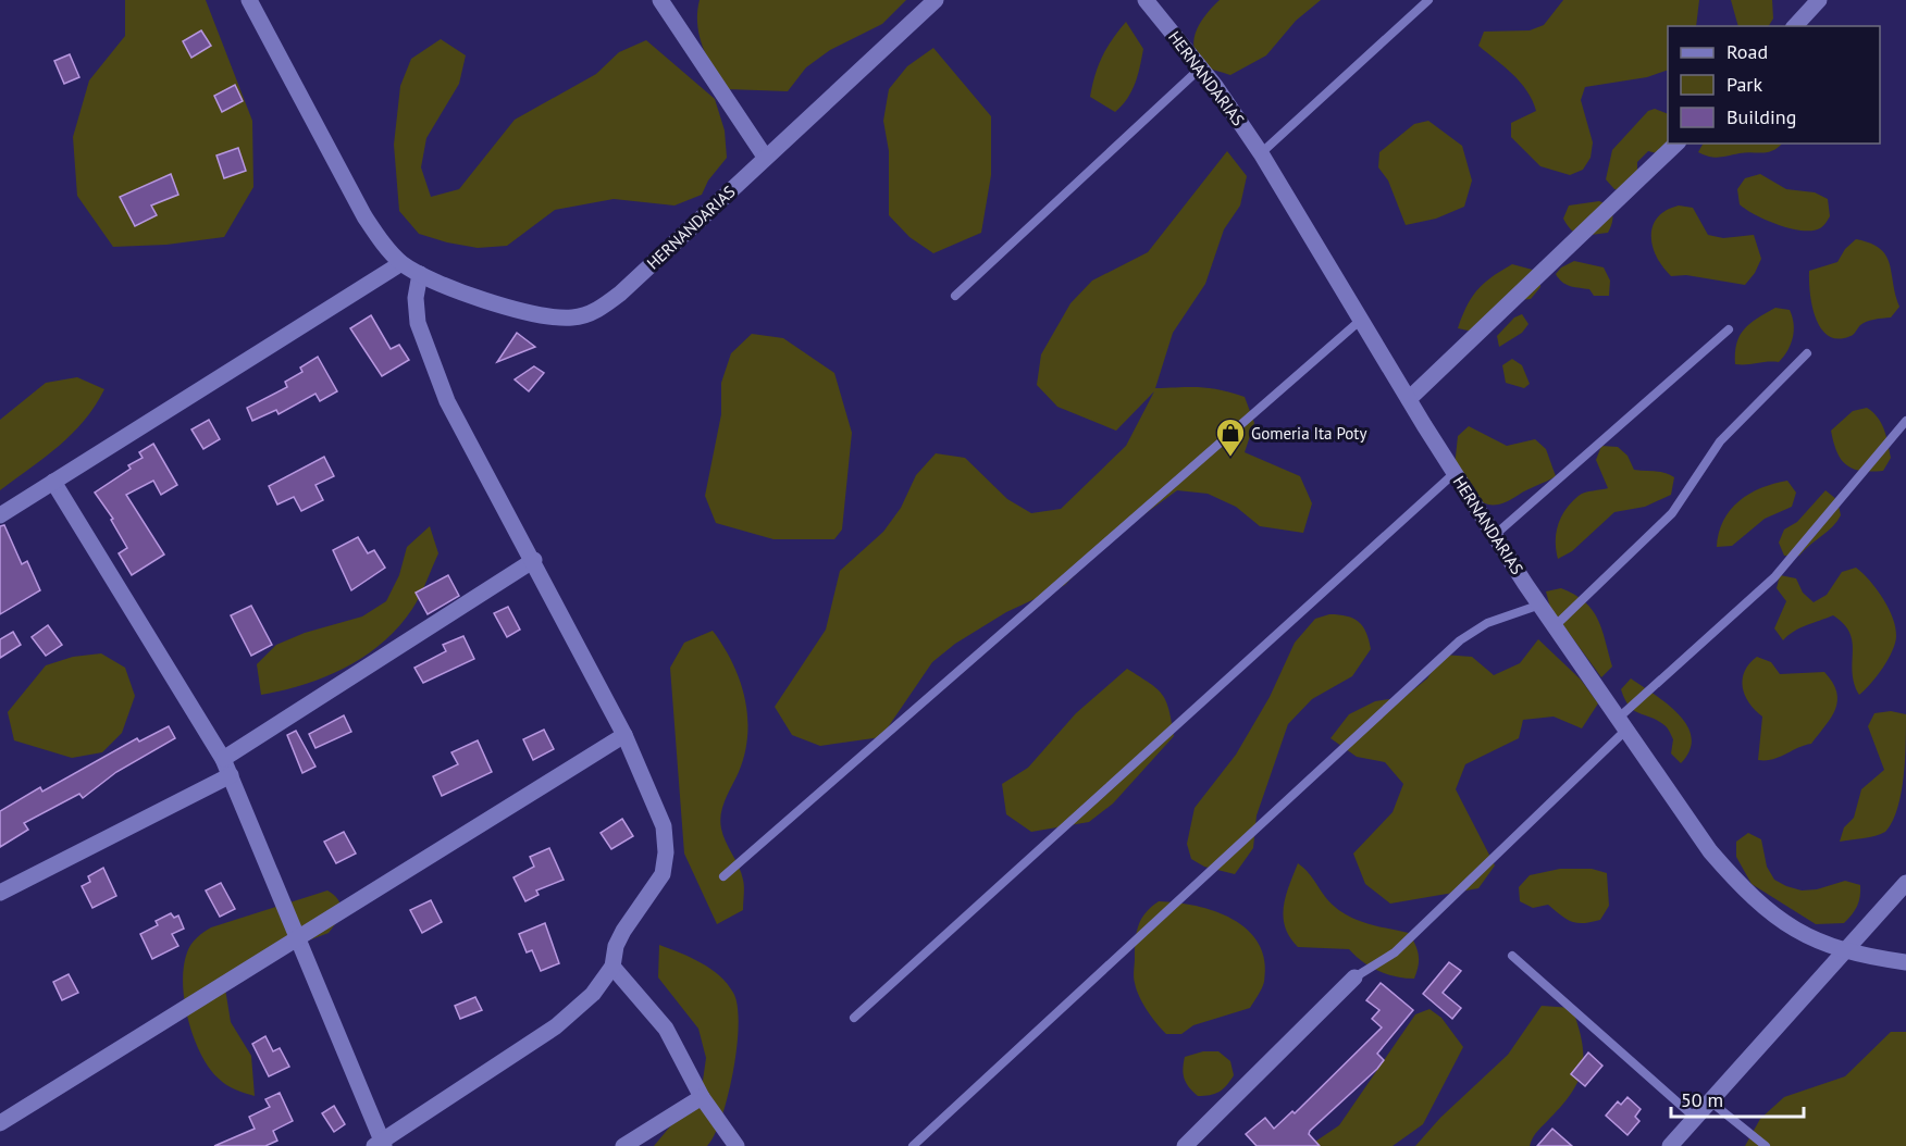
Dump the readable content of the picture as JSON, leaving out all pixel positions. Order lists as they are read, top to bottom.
{
  "streets": {
    "street": ["HERNANDARIAS"]
  },
  "places": {
    "shop": ["Gomeria Ita Poty"]
  },
  "legend": ["Road", "Park", "Building"],
  "scale_bar": "50 m"
}
